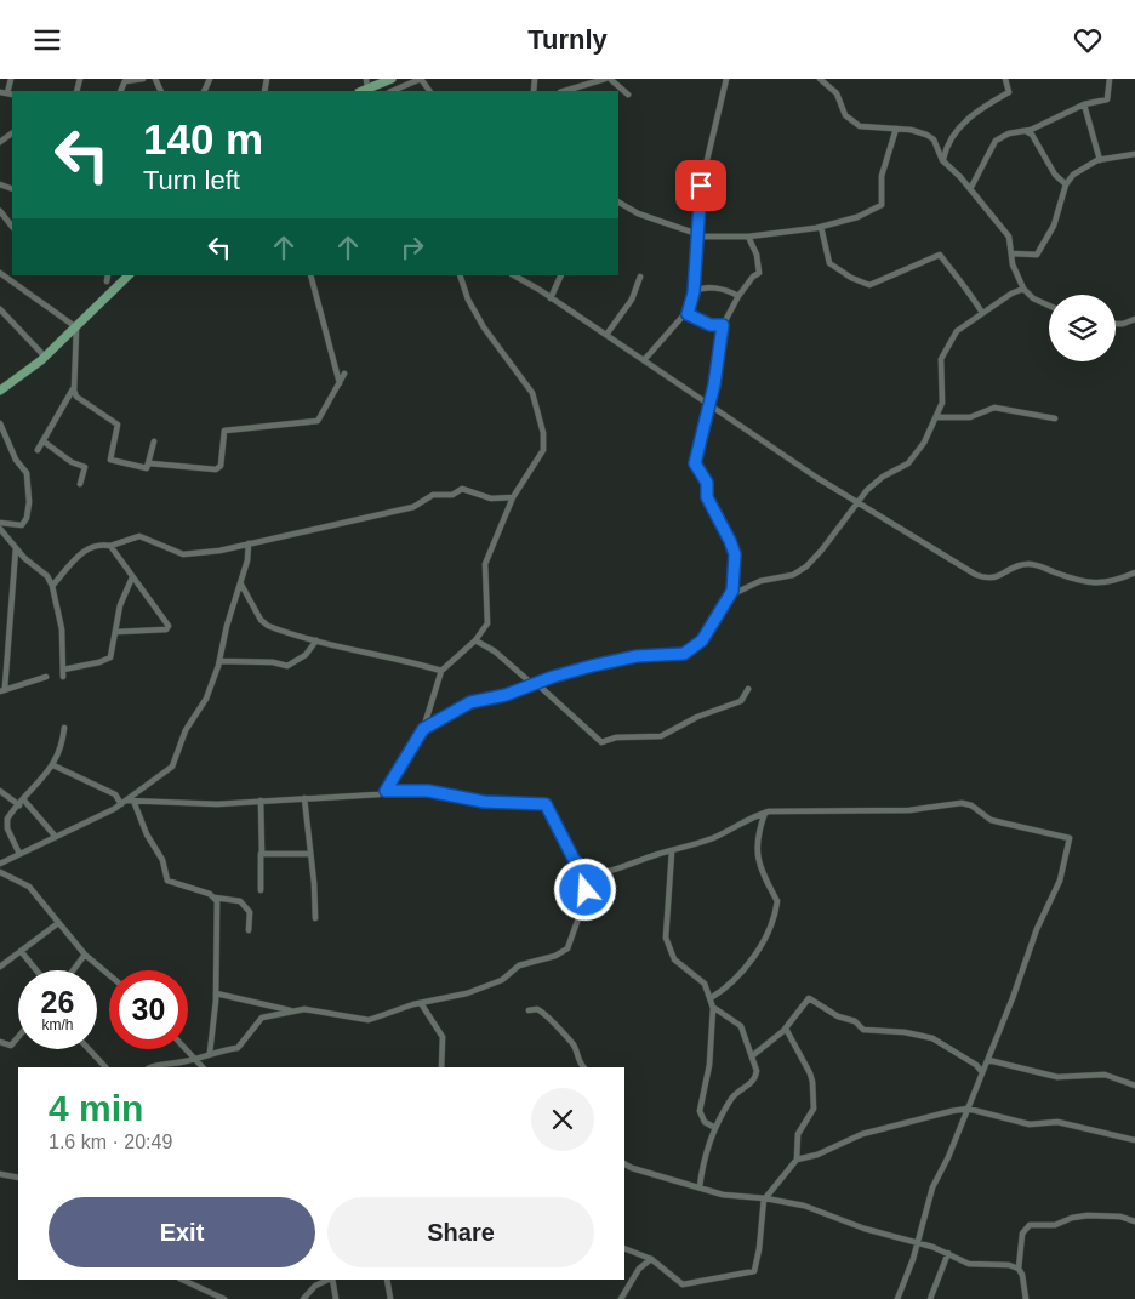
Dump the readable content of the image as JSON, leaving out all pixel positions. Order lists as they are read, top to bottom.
{
  "page": {
    "header": "Turnly",
    "turn": ["140 m", "Turn left"],
    "speed": "26 km/h",
    "limit": "30",
    "heading": ["4 min", "1.6 km · 20:49"],
    "buttons": ["Exit", "Share"]
  }
}
